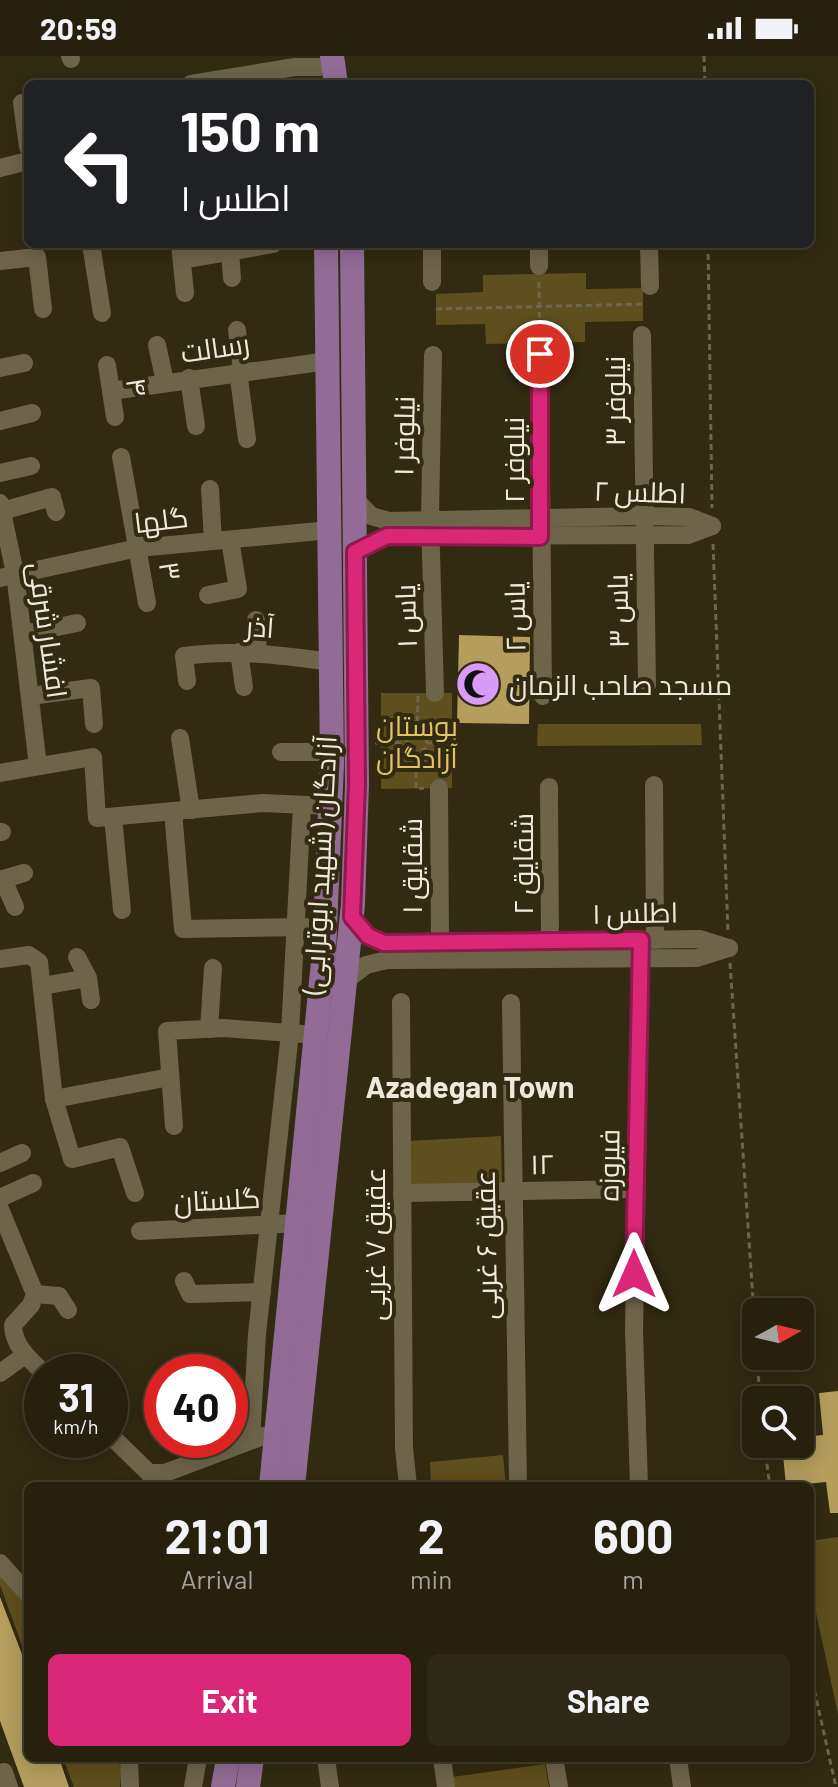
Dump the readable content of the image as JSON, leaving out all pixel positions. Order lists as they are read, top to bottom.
{
  "streets": {
    "main road": ["آزادگان (شهید ابوترابی)"],
    "street": [
      "رسالت",
      "۴",
      "نیلوفر ۳",
      "نیلوفر ۱",
      "نیلوفر ۲",
      "اطلس ۲",
      "گلها",
      "۳",
      "یاس ۳",
      "یاس ۱",
      "یاس ۲",
      "آذر",
      "افشار شرقی",
      "شقایق ۲",
      "شقایق ۱",
      "اطلس ۱",
      "۱۲",
      "فیروزه",
      "گلستان",
      "عقیق ۷ غربی",
      "عقیق ۶ غربی"
    ]
  },
  "crossings": [
    ["رسالت", "۴"],
    ["رسالت", "آزادگان (شهید ابوترابی)"],
    ["نیلوفر ۳", "اطلس ۲"],
    ["نیلوفر ۳", "یاس ۳"],
    ["نیلوفر ۱", "اطلس ۲"],
    ["نیلوفر ۱", "یاس ۱"],
    ["نیلوفر ۲", "اطلس ۲"],
    ["نیلوفر ۲", "یاس ۲"],
    ["اطلس ۲", "یاس ۳"],
    ["اطلس ۲", "یاس ۱"],
    ["اطلس ۲", "یاس ۲"],
    ["اطلس ۲", "آزادگان (شهید ابوترابی)"],
    ["گلها", "۳"],
    ["گلها", "افشار شرقی"],
    ["گلها", "آزادگان (شهید ابوترابی)"],
    ["آذر", "آزادگان (شهید ابوترابی)"],
    ["شقایق ۲", "اطلس ۱"],
    ["آزادگان (شهید ابوترابی)", "اطلس ۱"],
    ["آزادگان (شهید ابوترابی)", "گلستان"],
    ["شقایق ۱", "اطلس ۱"],
    ["اطلس ۱", "فیروزه"],
    ["۱۲", "فیروزه"],
    ["۱۲", "عقیق ۷ غربی"],
    ["۱۲", "عقیق ۶ غربی"]
  ],
  "districts": ["Azadegan Town"],
  "parks": ["بوستان آزادگان"],
  "places": {
    "mosque": ["مسجد صاحب الزمان"]
  },
  "north": "right",
  "page": {
    "status": "20:59",
    "turn": ["150 m", "اطلس ۱"],
    "speed": "31 km/h",
    "limit": "40",
    "eta": [
      "21:01",
      "Arrival",
      "2",
      "min",
      "600",
      "m"
    ],
    "buttons": ["Exit", "Share"]
  }
}
